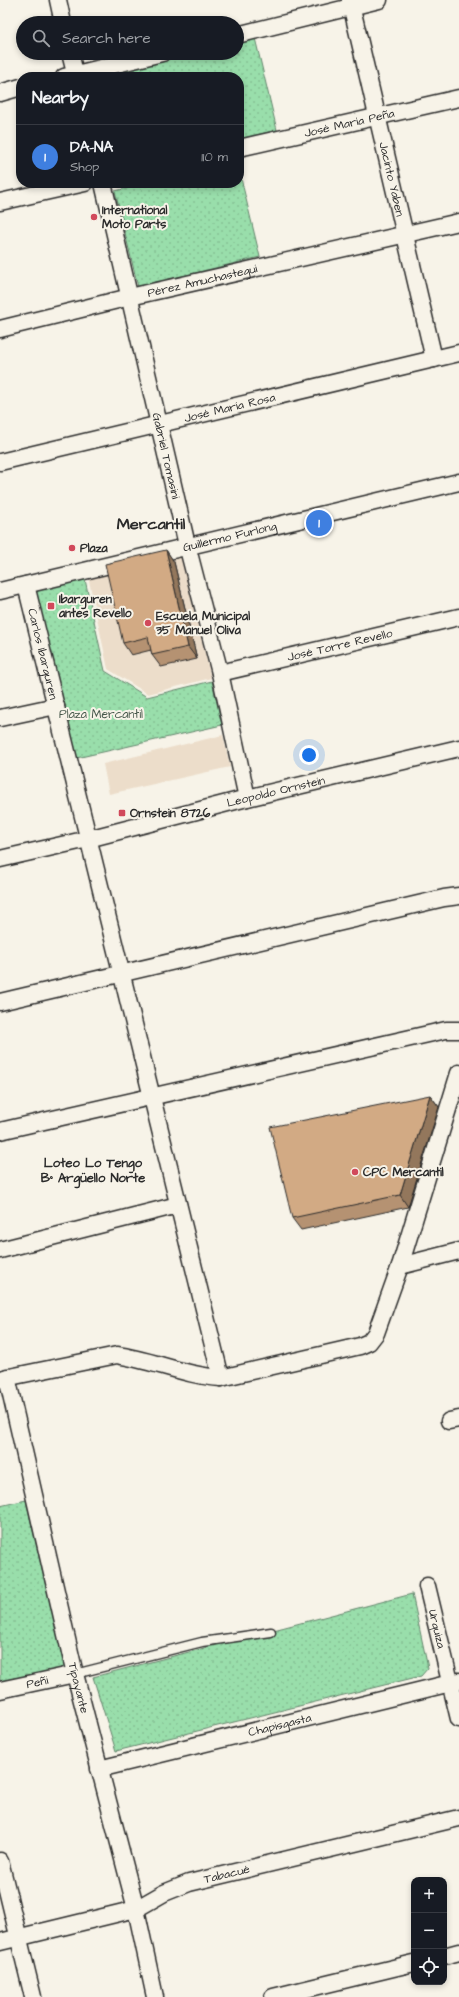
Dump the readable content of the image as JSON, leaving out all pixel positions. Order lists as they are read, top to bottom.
{
  "streets": {
    "street": [
      "José María Peña",
      "Jacinto Yaben",
      "Pérez Amuchastegui",
      "José María Rosa",
      "Gabriel Tomasini",
      "Guillermo Furlong",
      "José Torre Revello",
      "Carlos Ibarguren",
      "Leopoldo Ornstein",
      "Urquiza",
      "Peñi",
      "Tipayante",
      "Chapisgasta",
      "Tabacué"
    ]
  },
  "crossings": [
    ["José María Peña", "Jacinto Yaben"],
    ["Jacinto Yaben", "Pérez Amuchastegui"],
    ["Jacinto Yaben", "José María Rosa"],
    ["Pérez Amuchastegui", "Gabriel Tomasini"],
    ["José María Rosa", "Gabriel Tomasini"],
    ["Gabriel Tomasini", "Guillermo Furlong"],
    ["Gabriel Tomasini", "José Torre Revello"],
    ["Gabriel Tomasini", "Leopoldo Ornstein"],
    ["Guillermo Furlong", "Carlos Ibarguren"],
    ["Carlos Ibarguren", "Leopoldo Ornstein"],
    ["Urquiza", "Chapisgasta"],
    ["Peñi", "Tipayante"],
    ["Tipayante", "Chapisgasta"],
    ["Tipayante", "Tabacué"]
  ],
  "districts": ["Mercantil", "Loteo Lo Tengo B° Argüello Norte"],
  "parks": ["Plaza Mercantil"],
  "places": {
    "other": [
      "International Moto Parts",
      "Plaza",
      "Escuela Municipal 35 Manuel Oliva",
      "CPC Mercantil"
    ],
    "transit": ["Ibarguren antes Revello", "Ornstein 8726"]
  },
  "page": {
    "search": "Search here",
    "heading": "Nearby",
    "list": [
      {
        "mark": "1",
        "name": "DA-NA",
        "note": "Shop",
        "value": "110 m"
      }
    ],
    "pins": "1",
    "map_buttons": ["+", "−"]
  }
}
